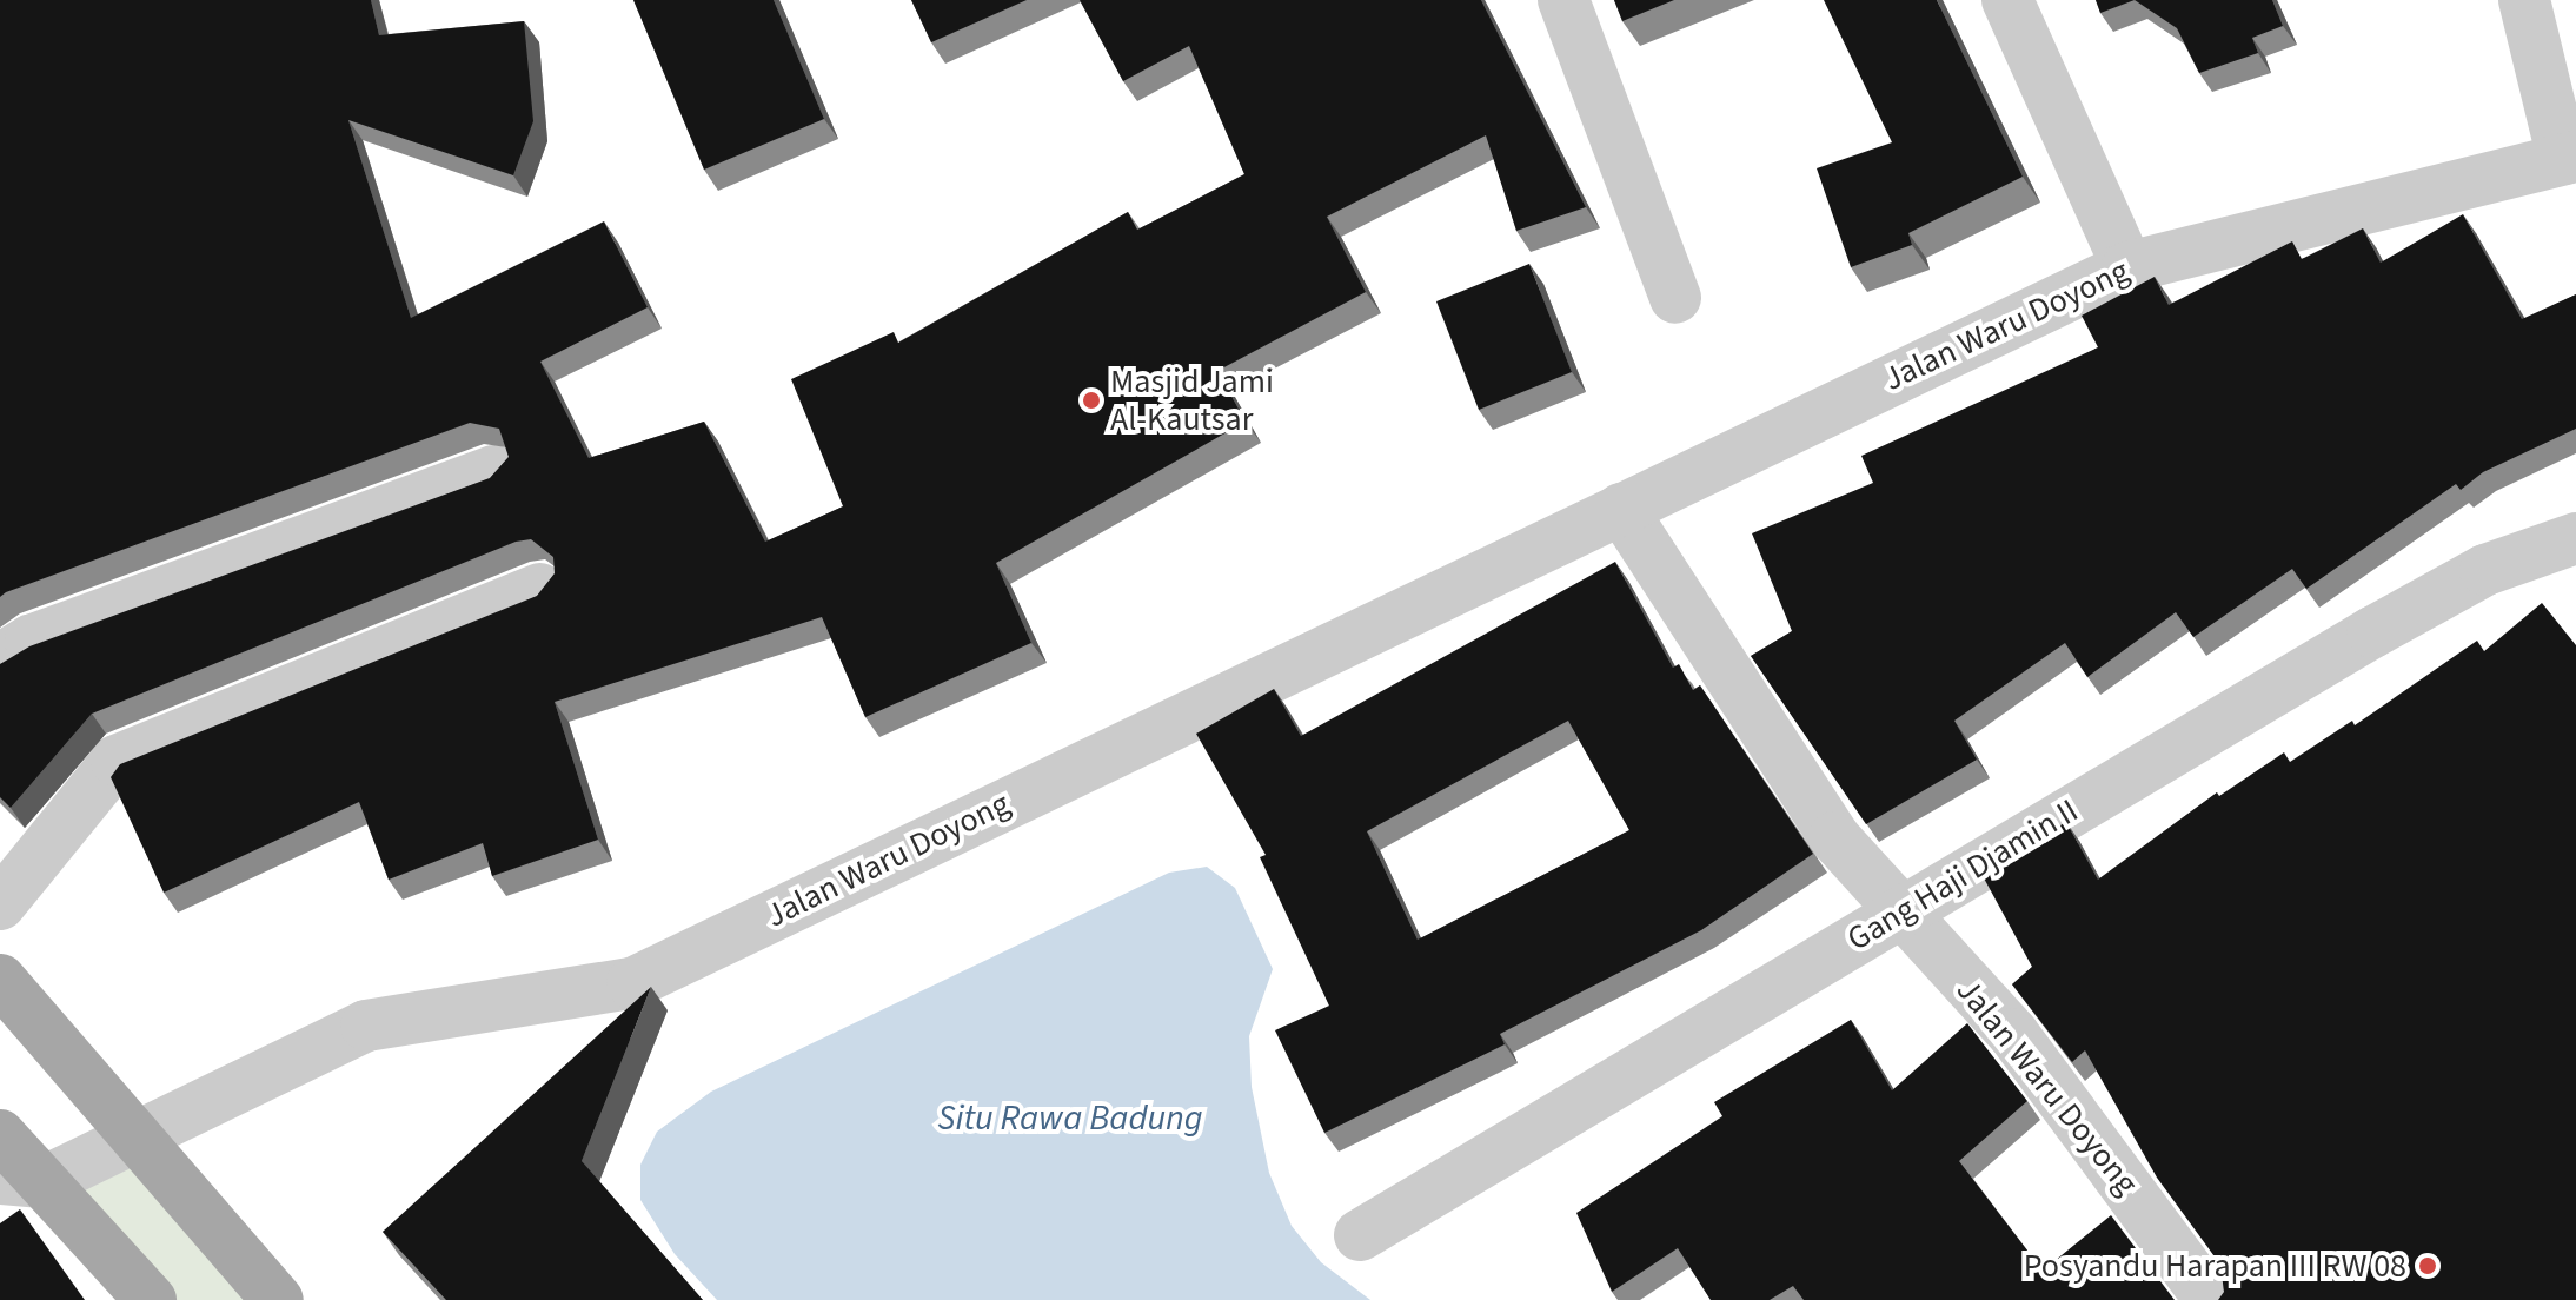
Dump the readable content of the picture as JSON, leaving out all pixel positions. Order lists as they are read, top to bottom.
{
  "streets": {
    "street": ["Jalan Waru Doyong", "Gang Haji Djamin II"]
  },
  "crossings": [
    ["Jalan Waru Doyong", "Gang Haji Djamin II"]
  ],
  "water": ["Situ Rawa Badung"],
  "places": ["Masjid Jami Al-Kautsar", "Posyandu Harapan III RW 08"]
}
